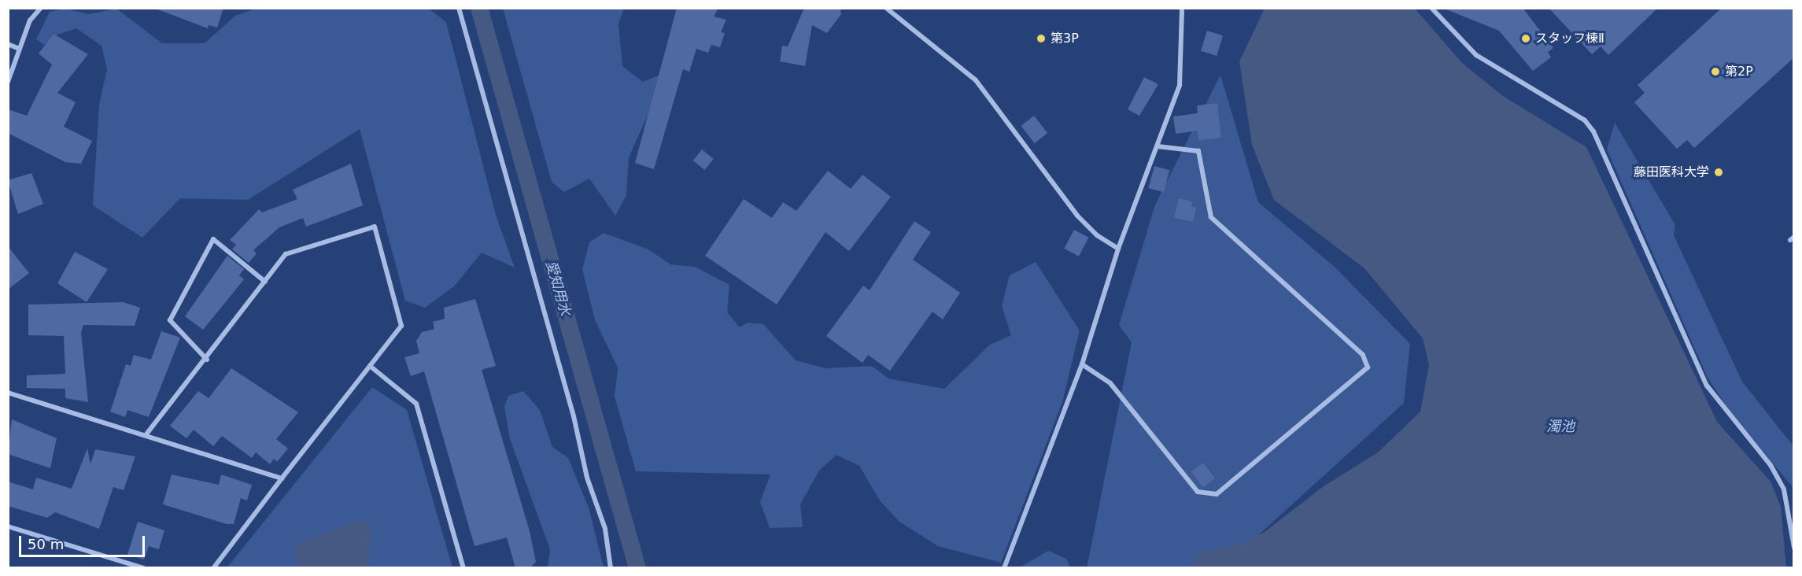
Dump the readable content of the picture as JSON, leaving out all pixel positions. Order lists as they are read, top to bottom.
{
  "water": ["愛知用水", "濁池"],
  "places": [
    "第3P",
    "スタッフ棟Ⅱ",
    "第2P",
    "藤田医科大学"
  ],
  "scale_bar": "50 m"
}
